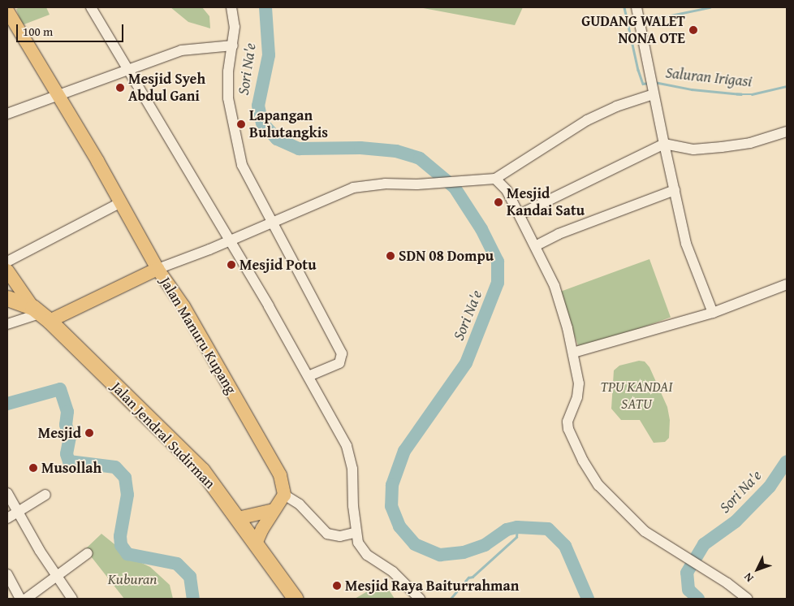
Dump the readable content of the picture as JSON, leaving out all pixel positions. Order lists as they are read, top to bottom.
{
  "streets": {
    "highway": ["Jalan Jendral Sudirman"],
    "main road": ["Jalan Manuru Kupang"]
  },
  "crossings": [
    ["Jalan Manuru Kupang", "Jalan Jendral Sudirman"]
  ],
  "water": ["Sori Na'e", "Saluran Irigasi"],
  "parks": ["TPU KANDAI SATU", "Kuburan"],
  "places": [
    "GUDANG WALET NONA OTE",
    "Mesjid Syeh Abdul Gani",
    "Lapangan Bulutangkis",
    "Mesjid Kandai Satu",
    "SDN 08 Dompu",
    "Mesjid Potu",
    "Mesjid",
    "Musollah",
    "Mesjid Raya Baiturrahman"
  ],
  "scale_bar": "100 m",
  "north": "bottom left"
}
